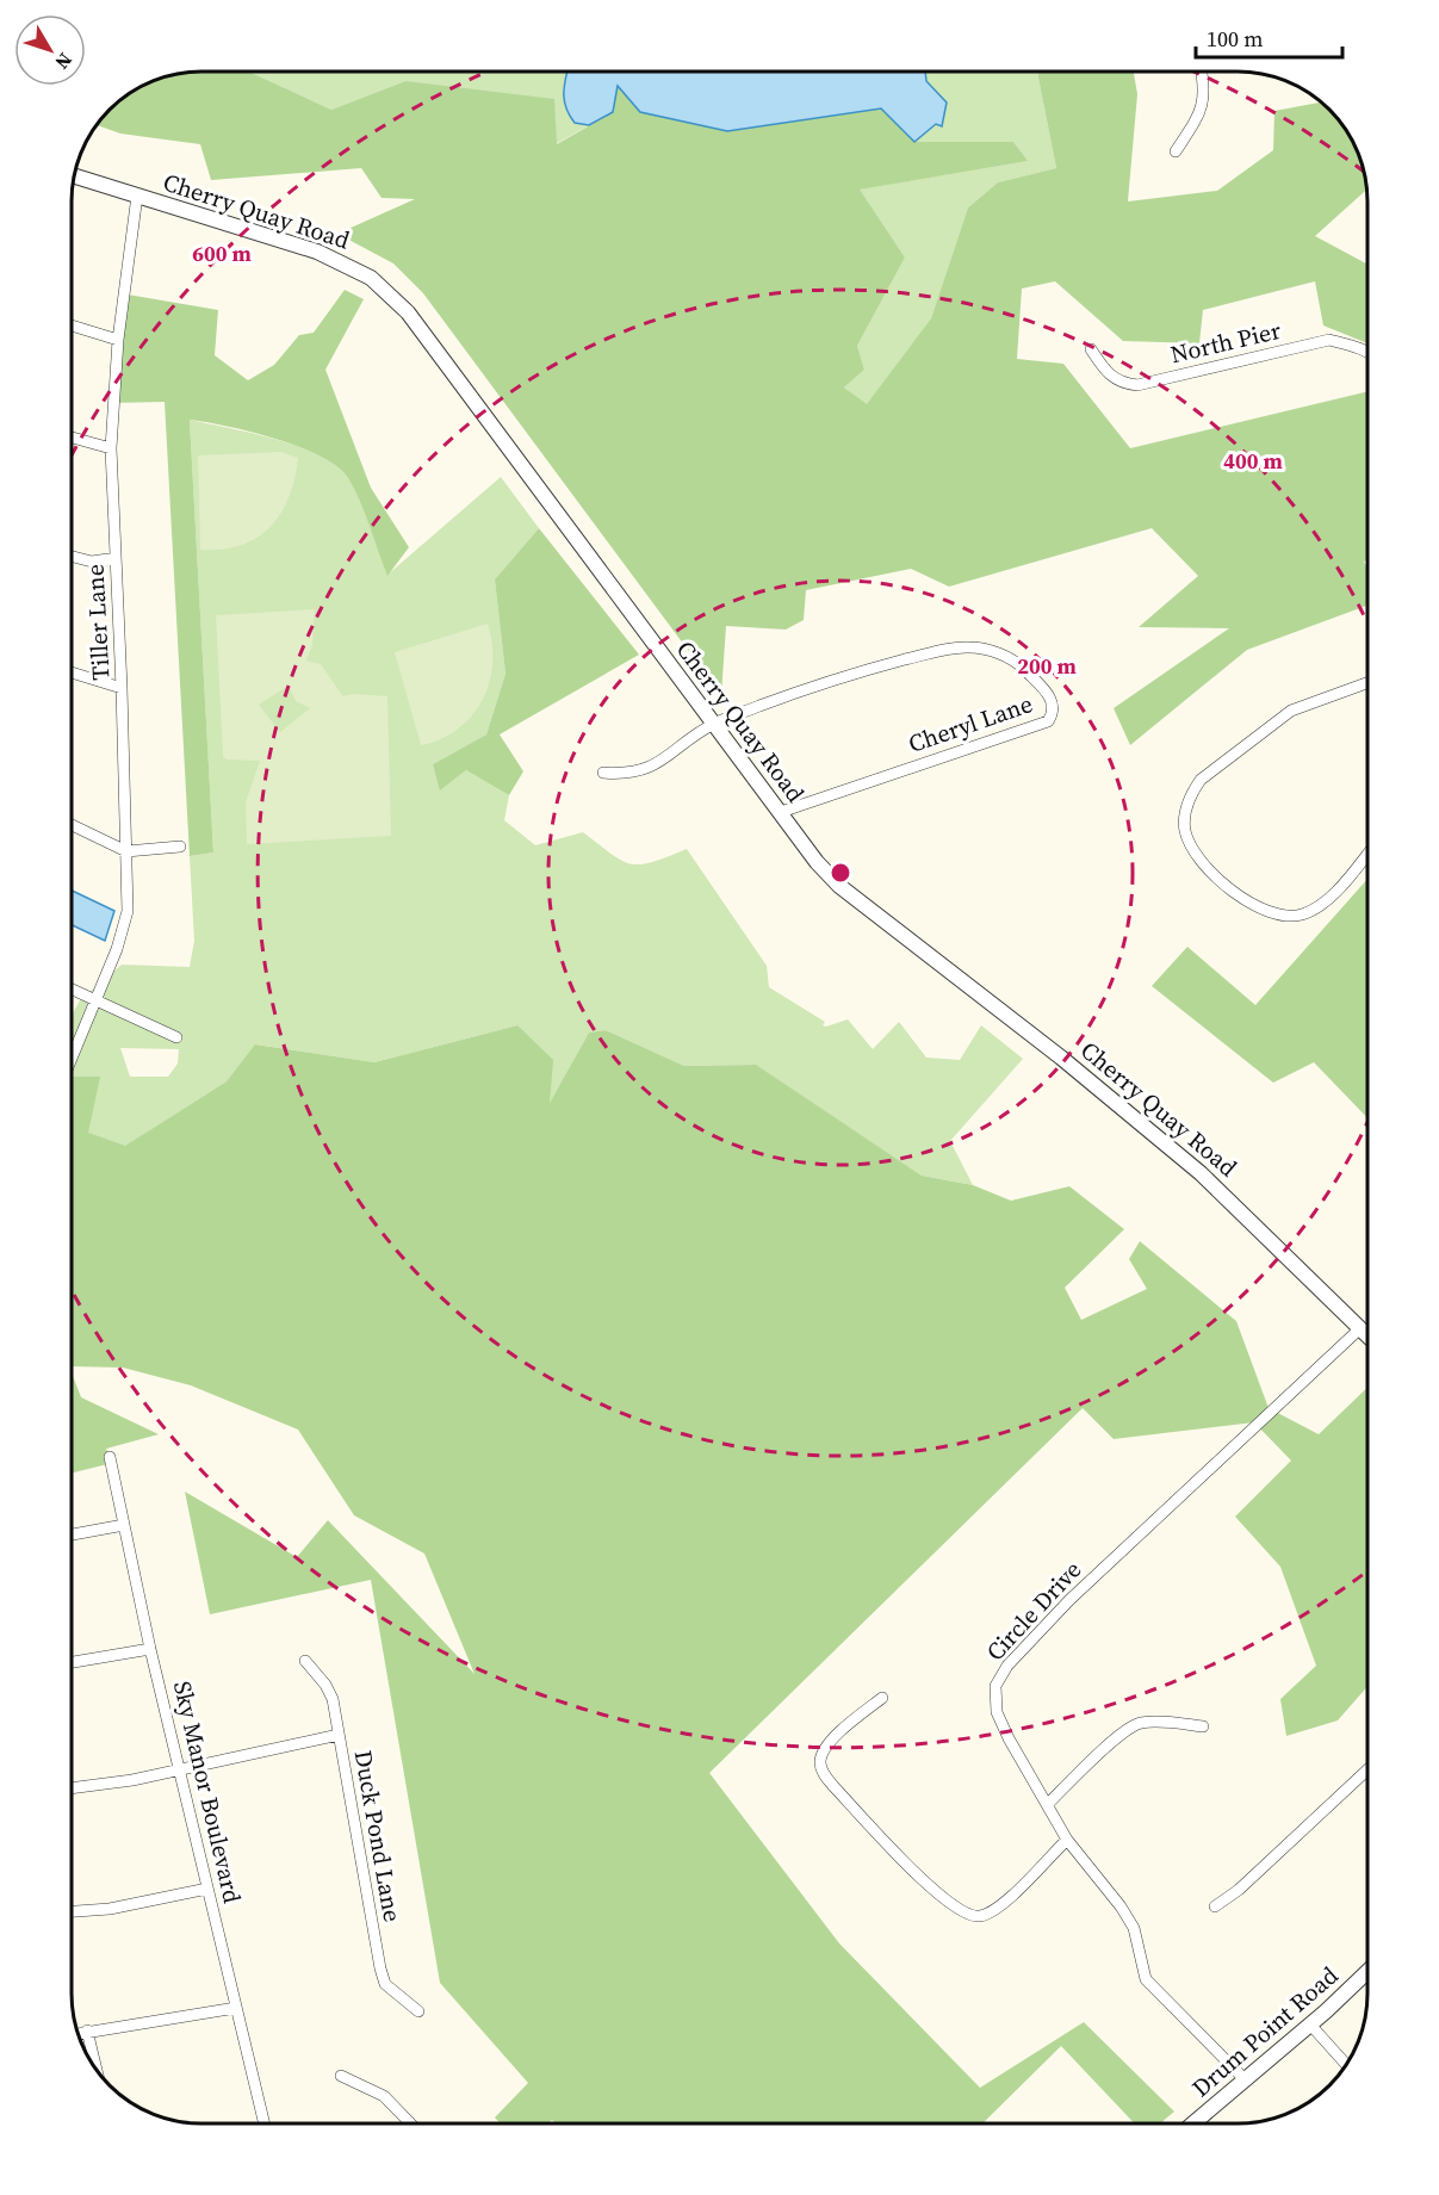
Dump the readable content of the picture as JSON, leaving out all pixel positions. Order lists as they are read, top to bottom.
{
  "streets": {
    "street": [
      "Cherry Quay Road",
      "North Pier",
      "Tiller Lane",
      "Cheryl Lane",
      "Circle Drive",
      "Sky Manor Boulevard",
      "Duck Pond Lane",
      "Drum Point Road"
    ]
  },
  "crossings": [
    ["Cherry Quay Road", "Tiller Lane"],
    ["Cherry Quay Road", "Cheryl Lane"],
    ["Cherry Quay Road", "Circle Drive"],
    ["Circle Drive", "Drum Point Road"]
  ],
  "scale_bar": "100 m",
  "north": "bottom right",
  "rings": ["600 m", "400 m", "200 m"]
}
